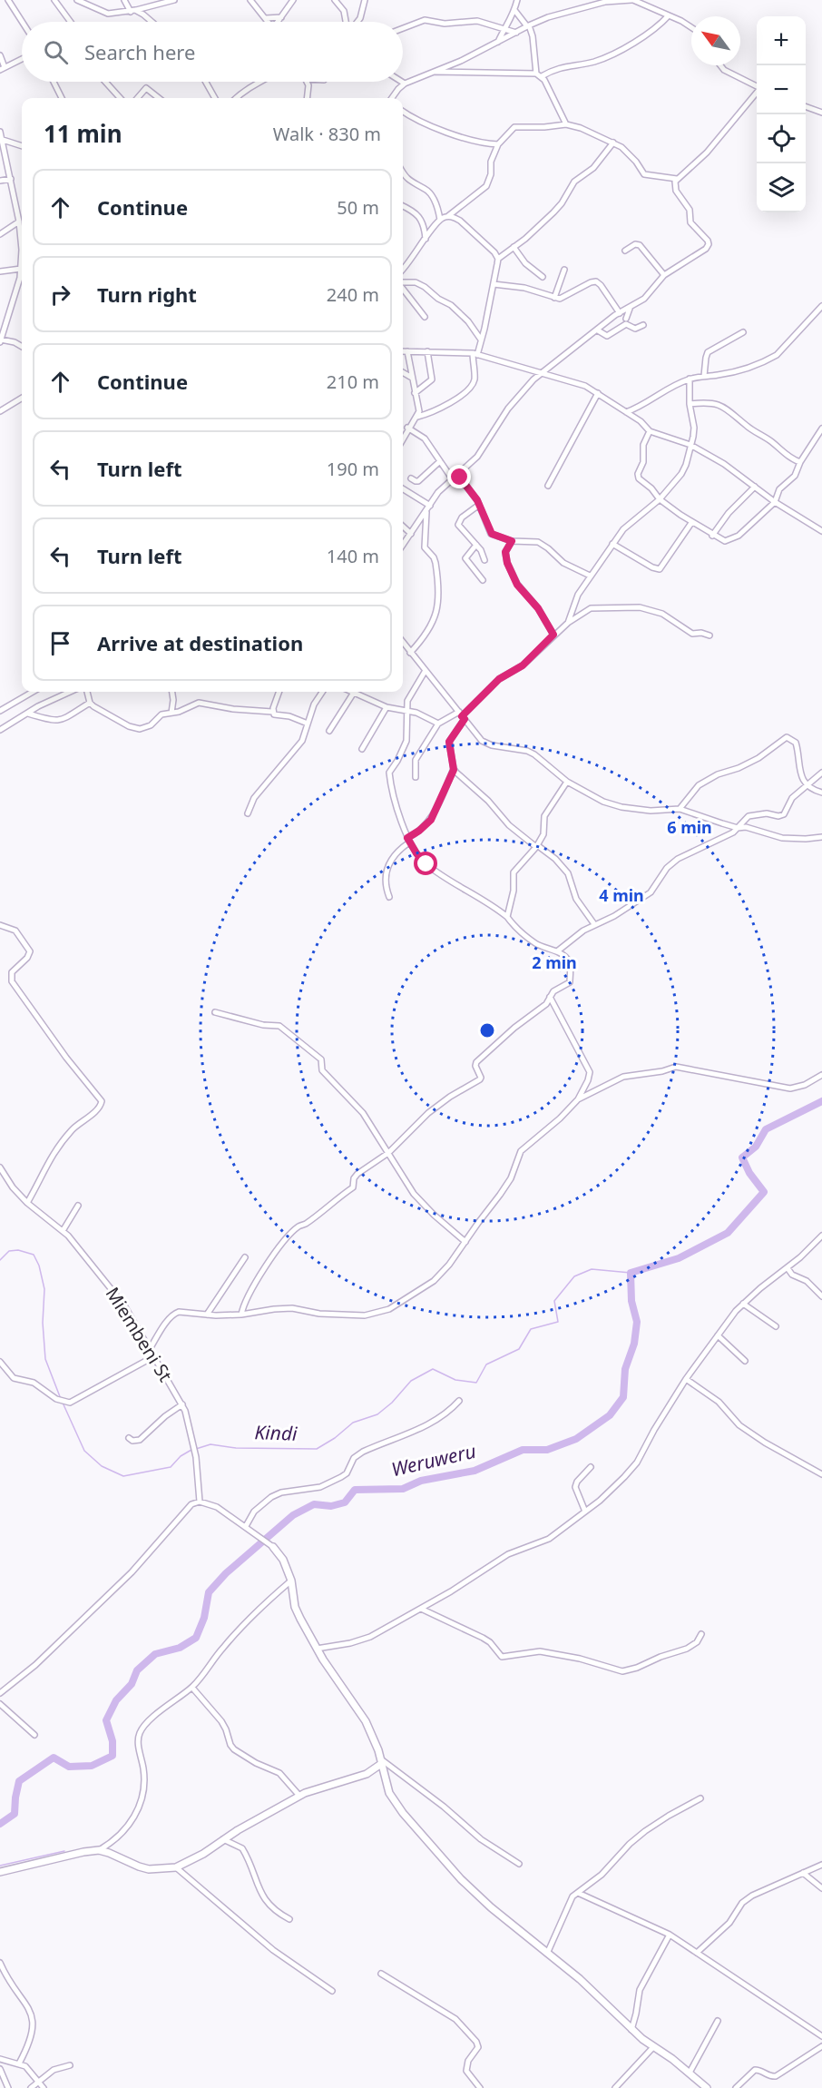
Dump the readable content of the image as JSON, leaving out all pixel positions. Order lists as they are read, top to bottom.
{
  "streets": {
    "street": ["Miembeni St"]
  },
  "water": ["Kindi", "Weruweru"],
  "north": "top left",
  "page": {
    "map_buttons": ["+", "−"],
    "search": "Search here",
    "heading": ["11 min", "Walk · 830 m"],
    "list": [
      ["Continue", "50 m"],
      ["Turn right", "240 m"],
      ["Continue", "210 m"],
      ["Turn left", "190 m"],
      ["Turn left", "140 m"],
      "Arrive at destination"
    ]
  },
  "rings": ["6 min", "4 min", "2 min"]
}
